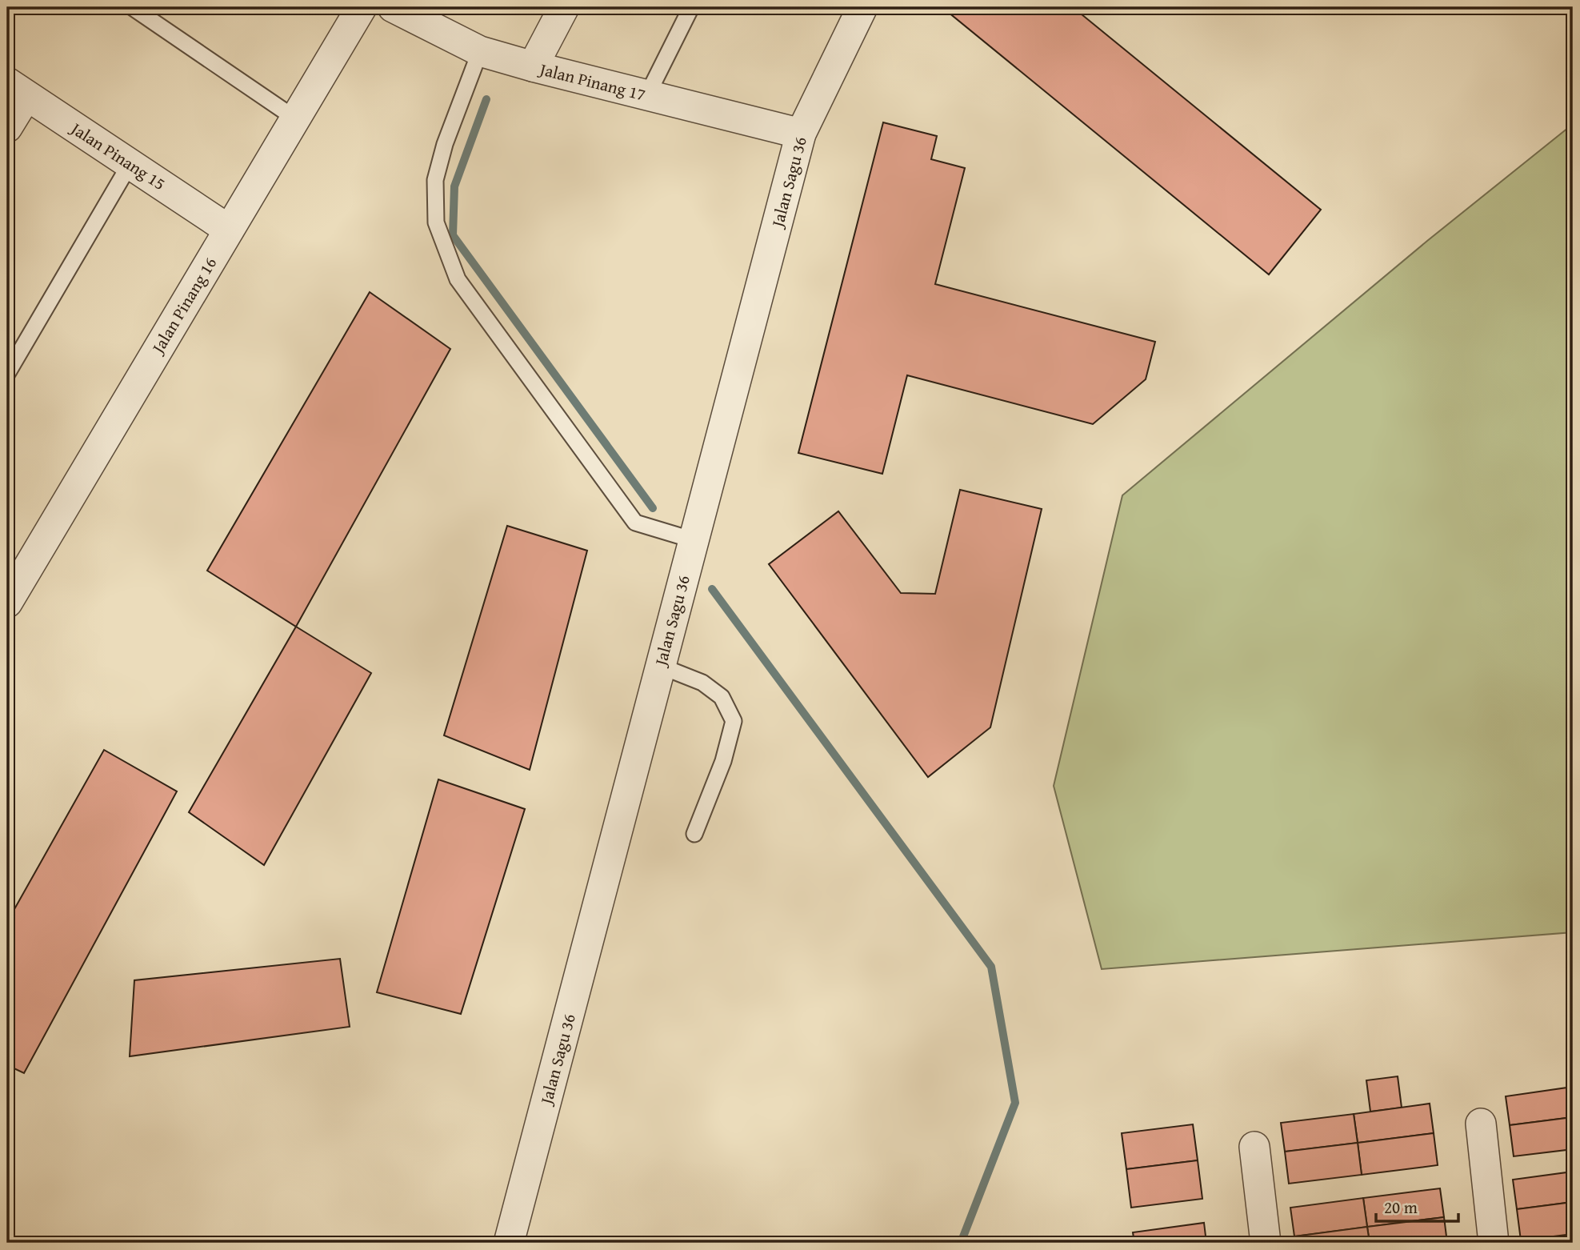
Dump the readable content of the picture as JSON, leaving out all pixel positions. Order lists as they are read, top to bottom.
{
  "streets": {
    "street": [
      "Jalan Pinang 17",
      "Jalan Pinang 15",
      "Jalan Sagu 36",
      "Jalan Pinang 16"
    ]
  },
  "crossings": [
    ["Jalan Pinang 17", "Jalan Sagu 36"],
    ["Jalan Pinang 15", "Jalan Pinang 16"]
  ],
  "scale_bar": "20 m"
}
